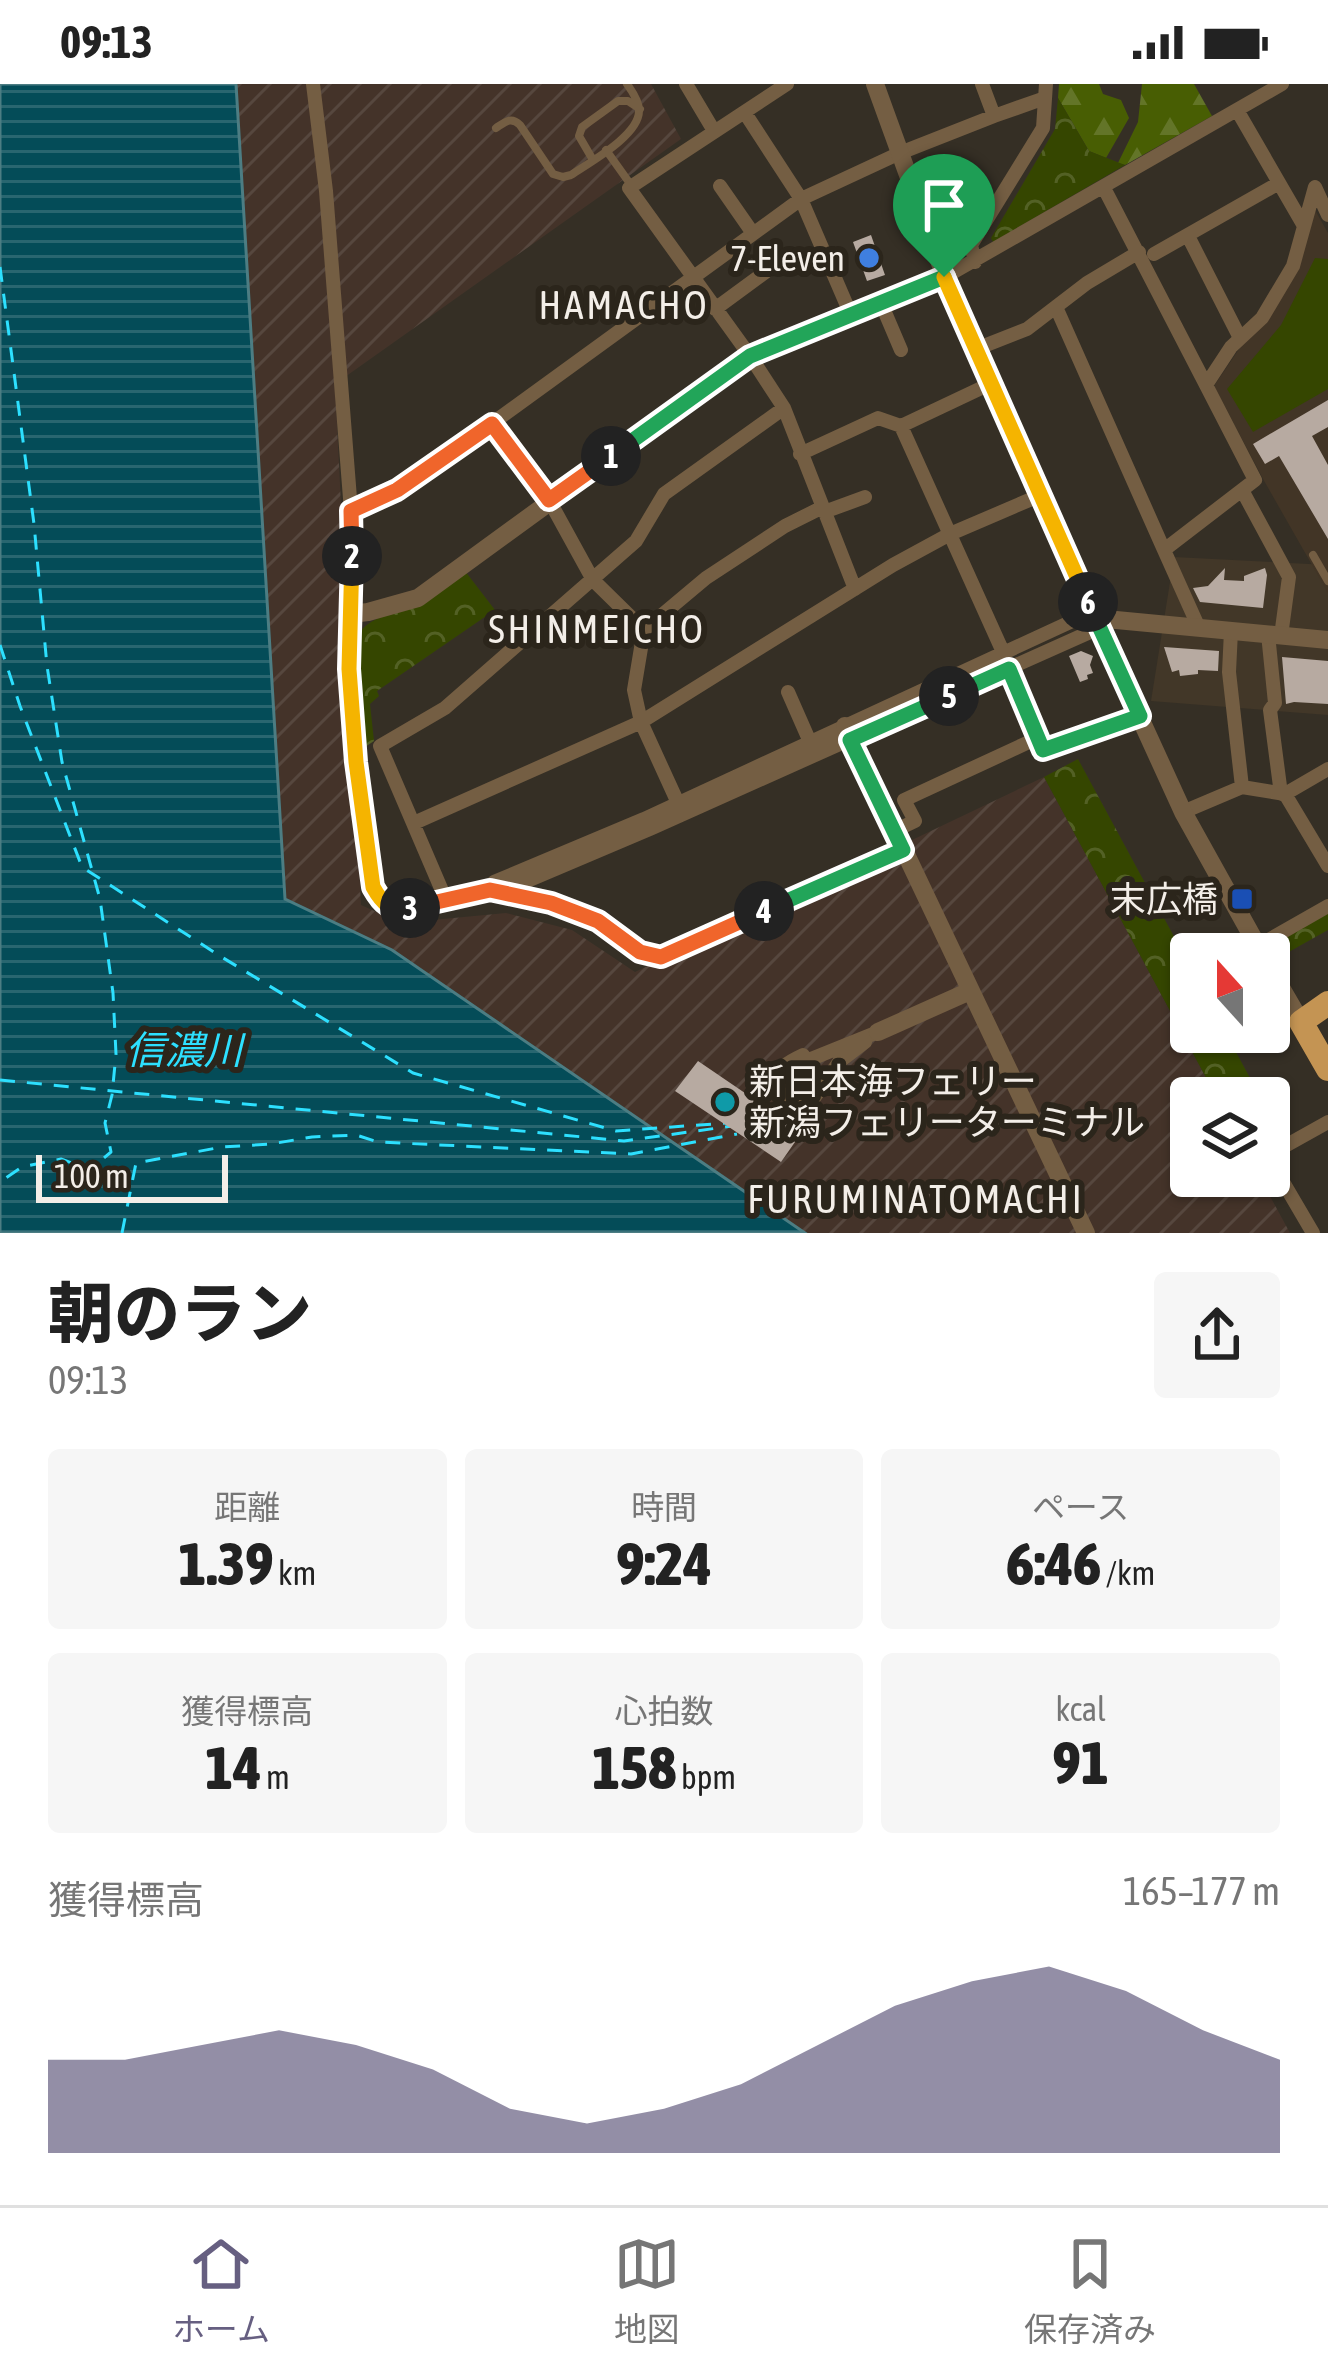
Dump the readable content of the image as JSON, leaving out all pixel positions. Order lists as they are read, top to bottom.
{
  "districts": ["HAMACHO", "SHINMEICHO", "FURUMINATOMACHI"],
  "water": ["信濃川"],
  "places": {
    "other": ["7-Eleven", "新日本海フェリー 新潟フェリーターミナル"],
    "transit": ["末広橋"]
  },
  "scale_bar": "100 m",
  "north": "top",
  "page": {
    "status": "09:13",
    "pins": [
      "1",
      "2",
      "6",
      "5",
      "3",
      "4"
    ],
    "scale": "100 m",
    "heading": ["朝のラン", "09:13"],
    "stats": [
      ["距離", "1.39 km"],
      ["時間", "9:24"],
      ["ペース", "6:46 /km"],
      ["獲得標高", "14 m"],
      ["心拍数", "158 bpm"],
      ["kcal", "91"]
    ],
    "chart": ["獲得標高", "165–177 m"],
    "tabs": ["ホーム", "地図", "保存済み"]
  }
}
